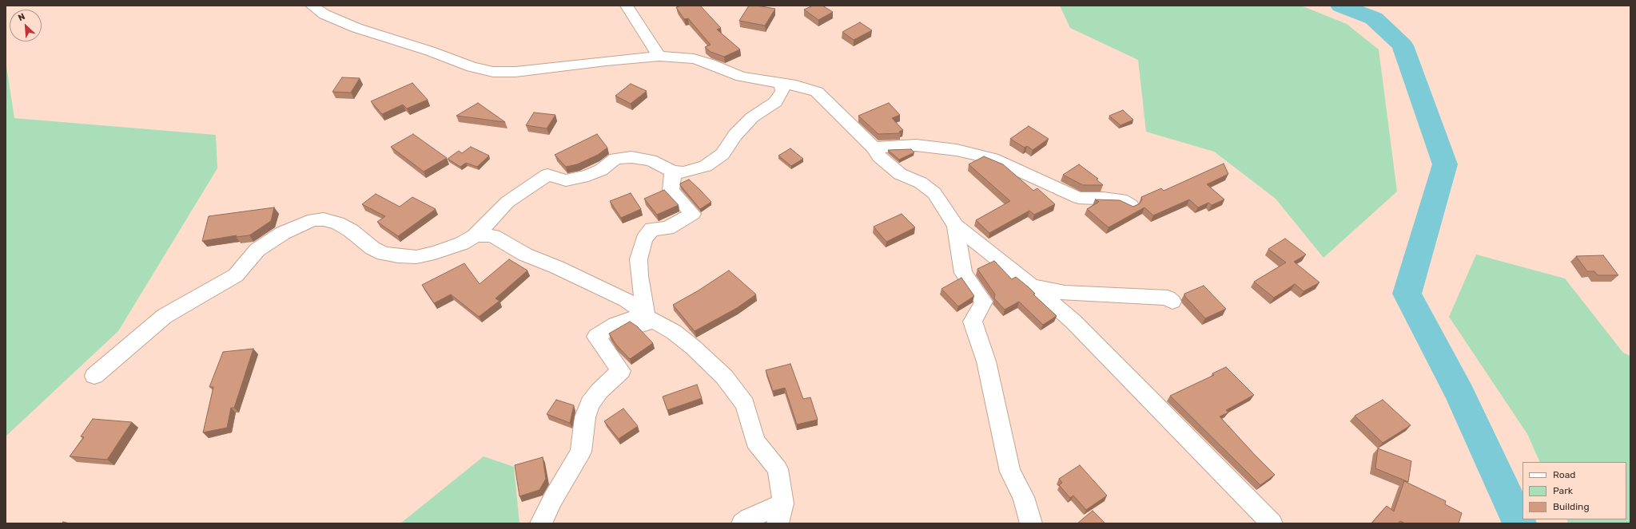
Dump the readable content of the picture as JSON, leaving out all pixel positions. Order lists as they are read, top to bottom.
{
  "legend": ["Road", "Park", "Building"],
  "north": "top left"
}
